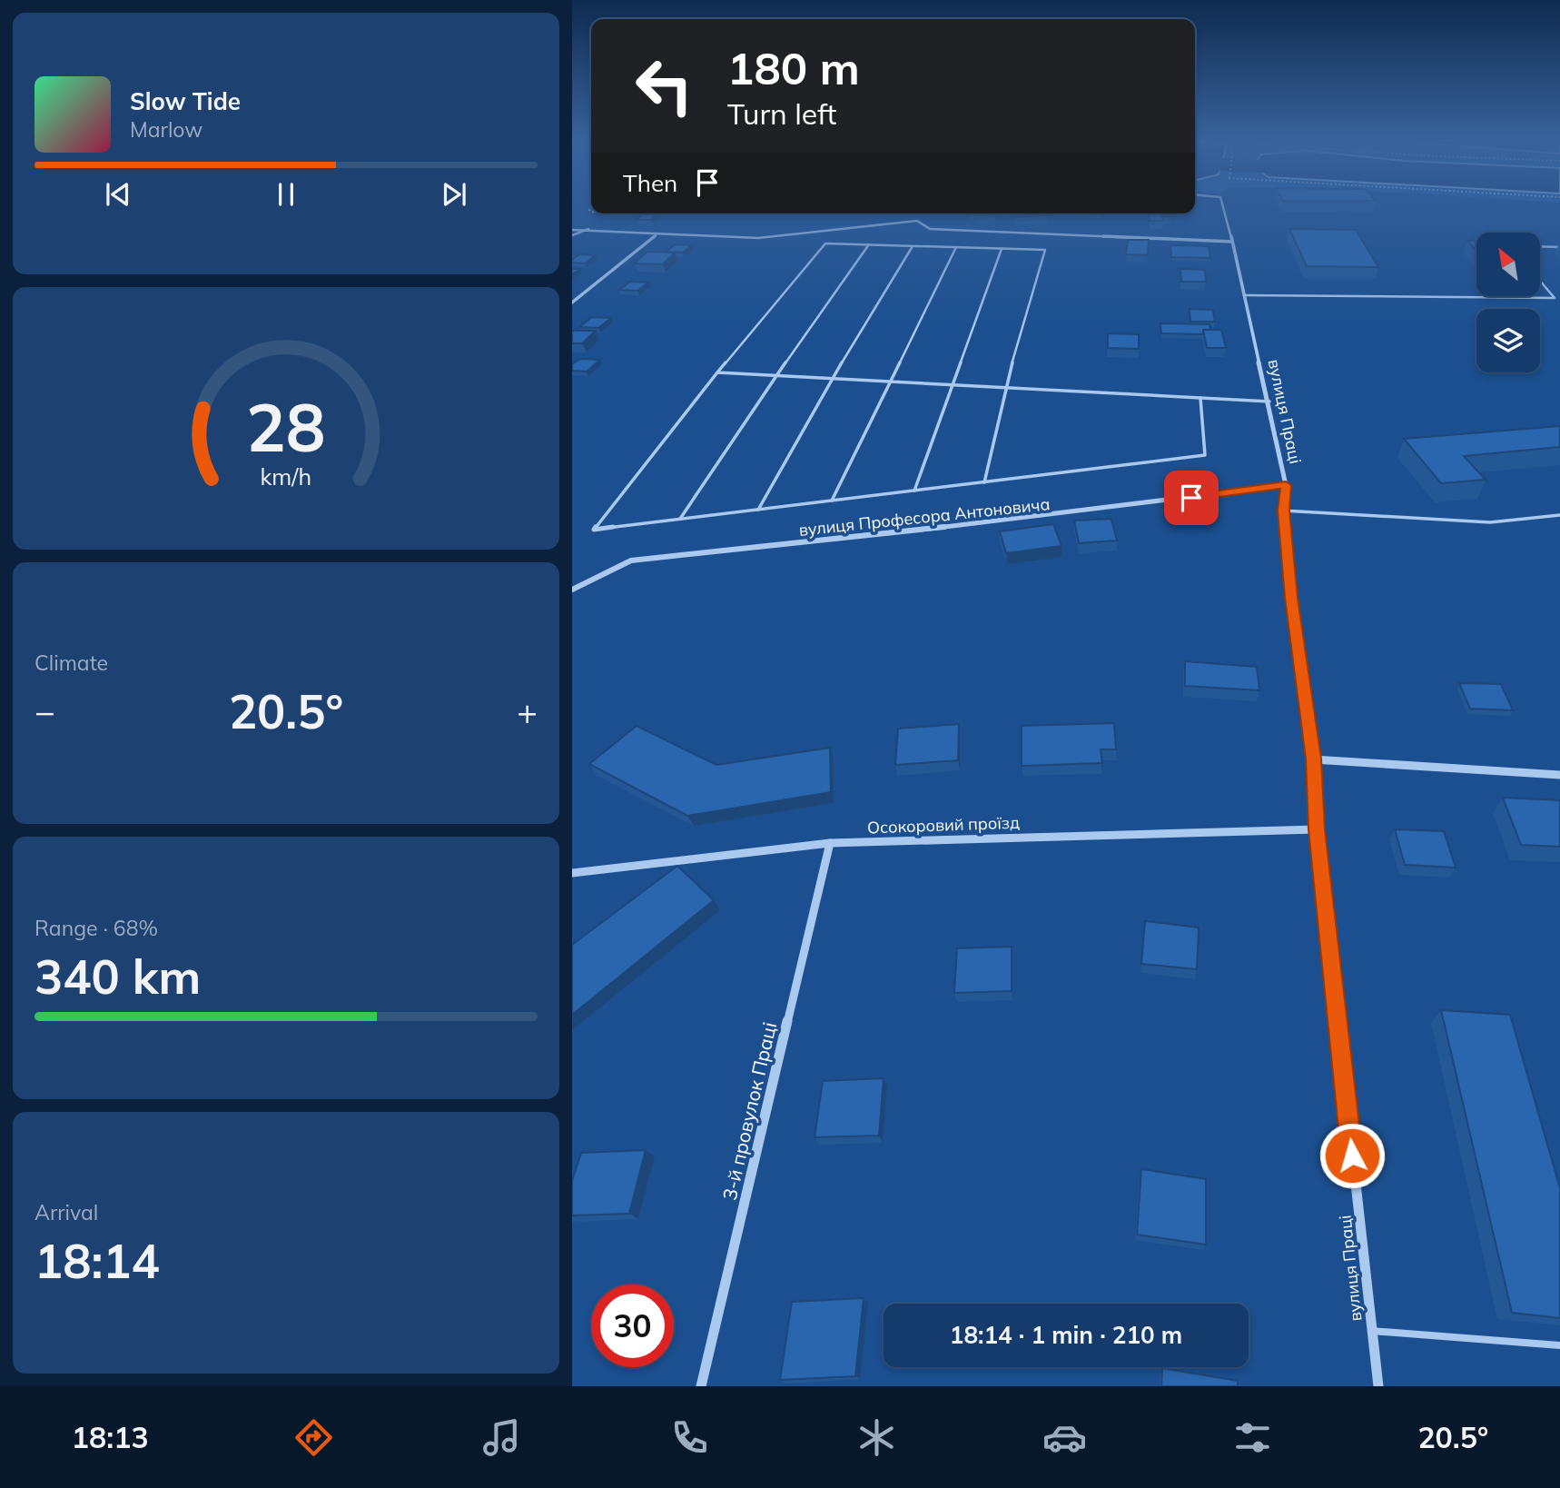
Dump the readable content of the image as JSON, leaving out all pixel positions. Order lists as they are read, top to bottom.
{
  "streets": {
    "street": [
      "вулиця Праці",
      "вулиця Професора Антоновича",
      "Осокоровий проїзд",
      "3-й провулок Праці"
    ]
  },
  "crossings": [
    ["вулиця Праці", "вулиця Професора Антоновича"],
    ["вулиця Праці", "Осокоровий проїзд"],
    ["Осокоровий проїзд", "3-й провулок Праці"]
  ],
  "north": "top left",
  "page": {
    "turn": ["180 m", "Turn left"],
    "song": ["Slow Tide", "Marlow"],
    "then": "Then",
    "tile": [
      "Climate",
      ["Range · 68%", "340 km"],
      ["Arrival", "18:14"]
    ],
    "heat": ["−", "20.5°", "+"],
    "limit": "30",
    "trip": "18:14 · 1 min · 210 m",
    "tabs": ["18:13", "20.5°"],
    "gauge": ["28", "km/h"]
  }
}
